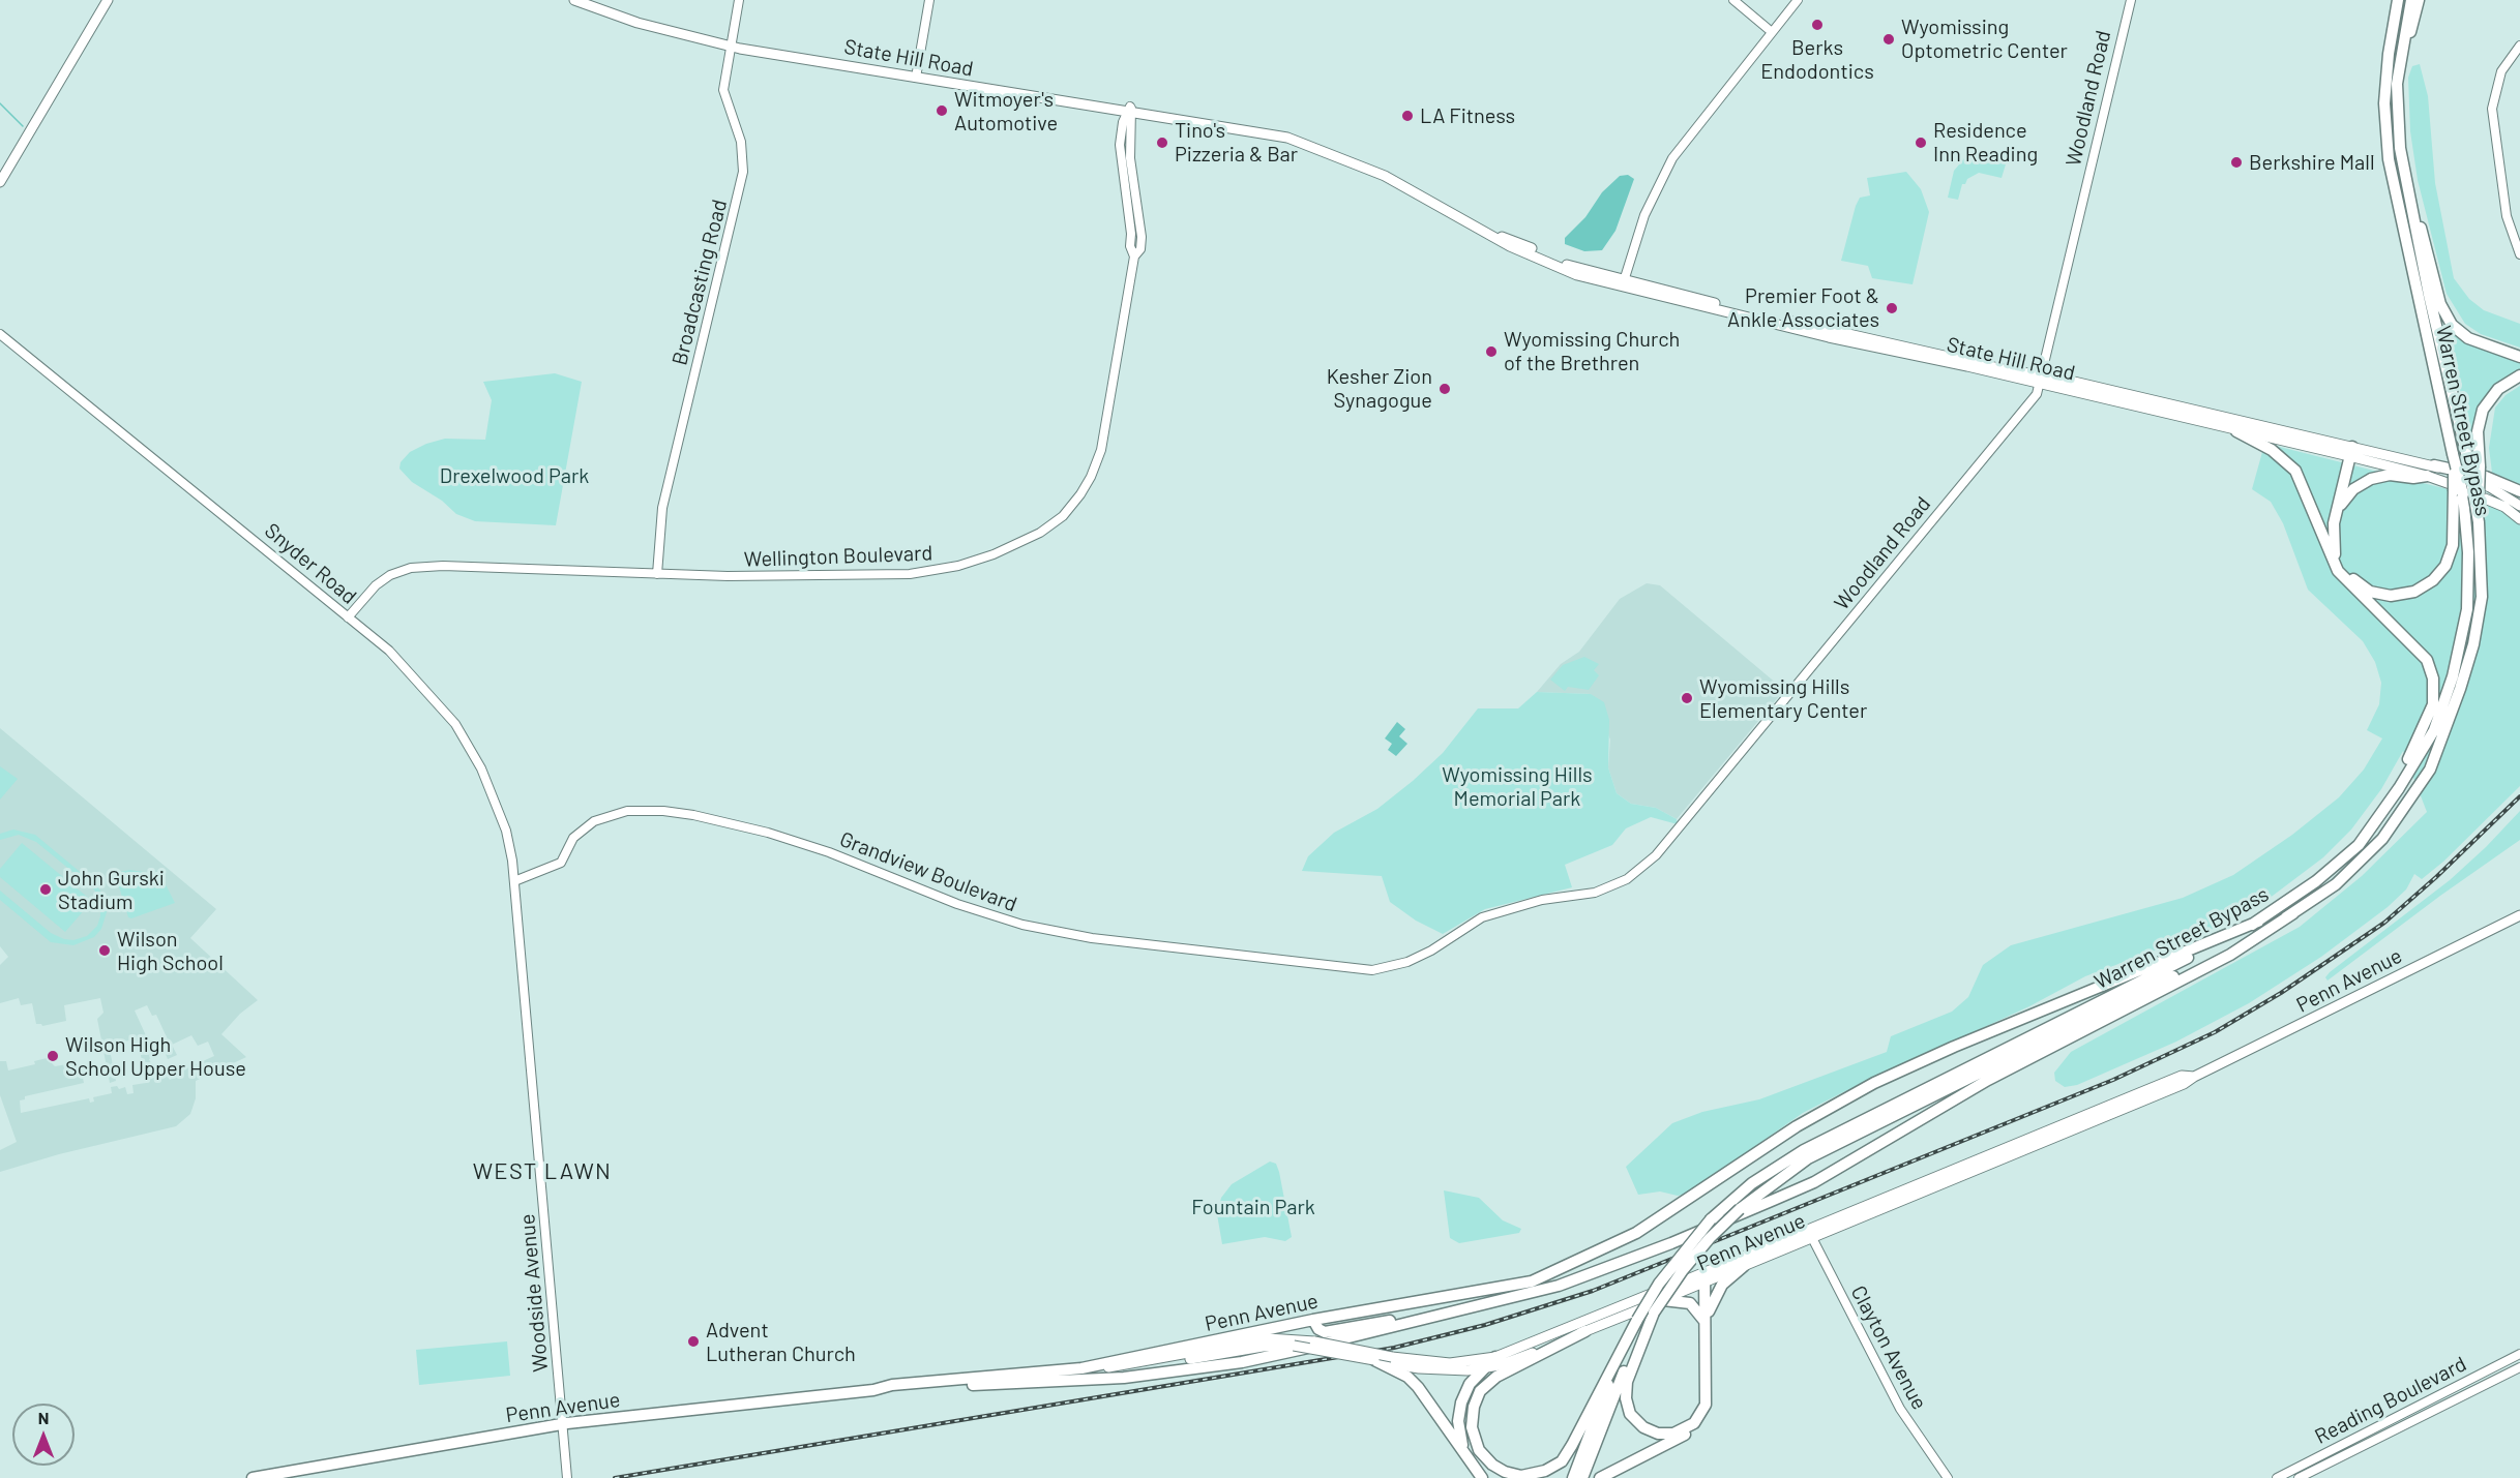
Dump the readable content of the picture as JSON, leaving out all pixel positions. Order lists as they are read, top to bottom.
{
  "streets": {
    "highway": ["Warren Street Bypass", "Penn Avenue"],
    "main road": ["State Hill Road"],
    "street": [
      "Woodland Road",
      "Broadcasting Road",
      "Wellington Boulevard",
      "Snyder Road",
      "Grandview Boulevard",
      "Woodside Avenue",
      "Clayton Avenue",
      "Reading Boulevard"
    ]
  },
  "crossings": [
    ["State Hill Road", "Woodland Road"],
    ["State Hill Road", "Broadcasting Road"],
    ["State Hill Road", "Wellington Boulevard"],
    ["Woodland Road", "Grandview Boulevard"],
    ["Broadcasting Road", "Wellington Boulevard"],
    ["Warren Street Bypass", "Penn Avenue"],
    ["Wellington Boulevard", "Snyder Road"],
    ["Snyder Road", "Grandview Boulevard"],
    ["Snyder Road", "Woodside Avenue"],
    ["Grandview Boulevard", "Woodside Avenue"],
    ["Penn Avenue", "Woodside Avenue"],
    ["Penn Avenue", "Clayton Avenue"]
  ],
  "districts": ["WEST LAWN"],
  "parks": ["Drexelwood Park", "Wyomissing Hills Memorial Park", "Fountain Park"],
  "places": [
    "Berks Endodontics",
    "Wyomissing Optometric Center",
    "Witmoyer's Automotive",
    "LA Fitness",
    "Tino's Pizzeria & Bar",
    "Residence Inn Reading",
    "Berkshire Mall",
    "Premier Foot & Ankle Associates",
    "Wyomissing Church of the Brethren",
    "Kesher Zion Synagogue",
    "Wyomissing Hills Elementary Center",
    "John Gurski Stadium",
    "Wilson High School",
    "Wilson High School Upper House",
    "Advent Lutheran Church"
  ],
  "north": "top"
}
